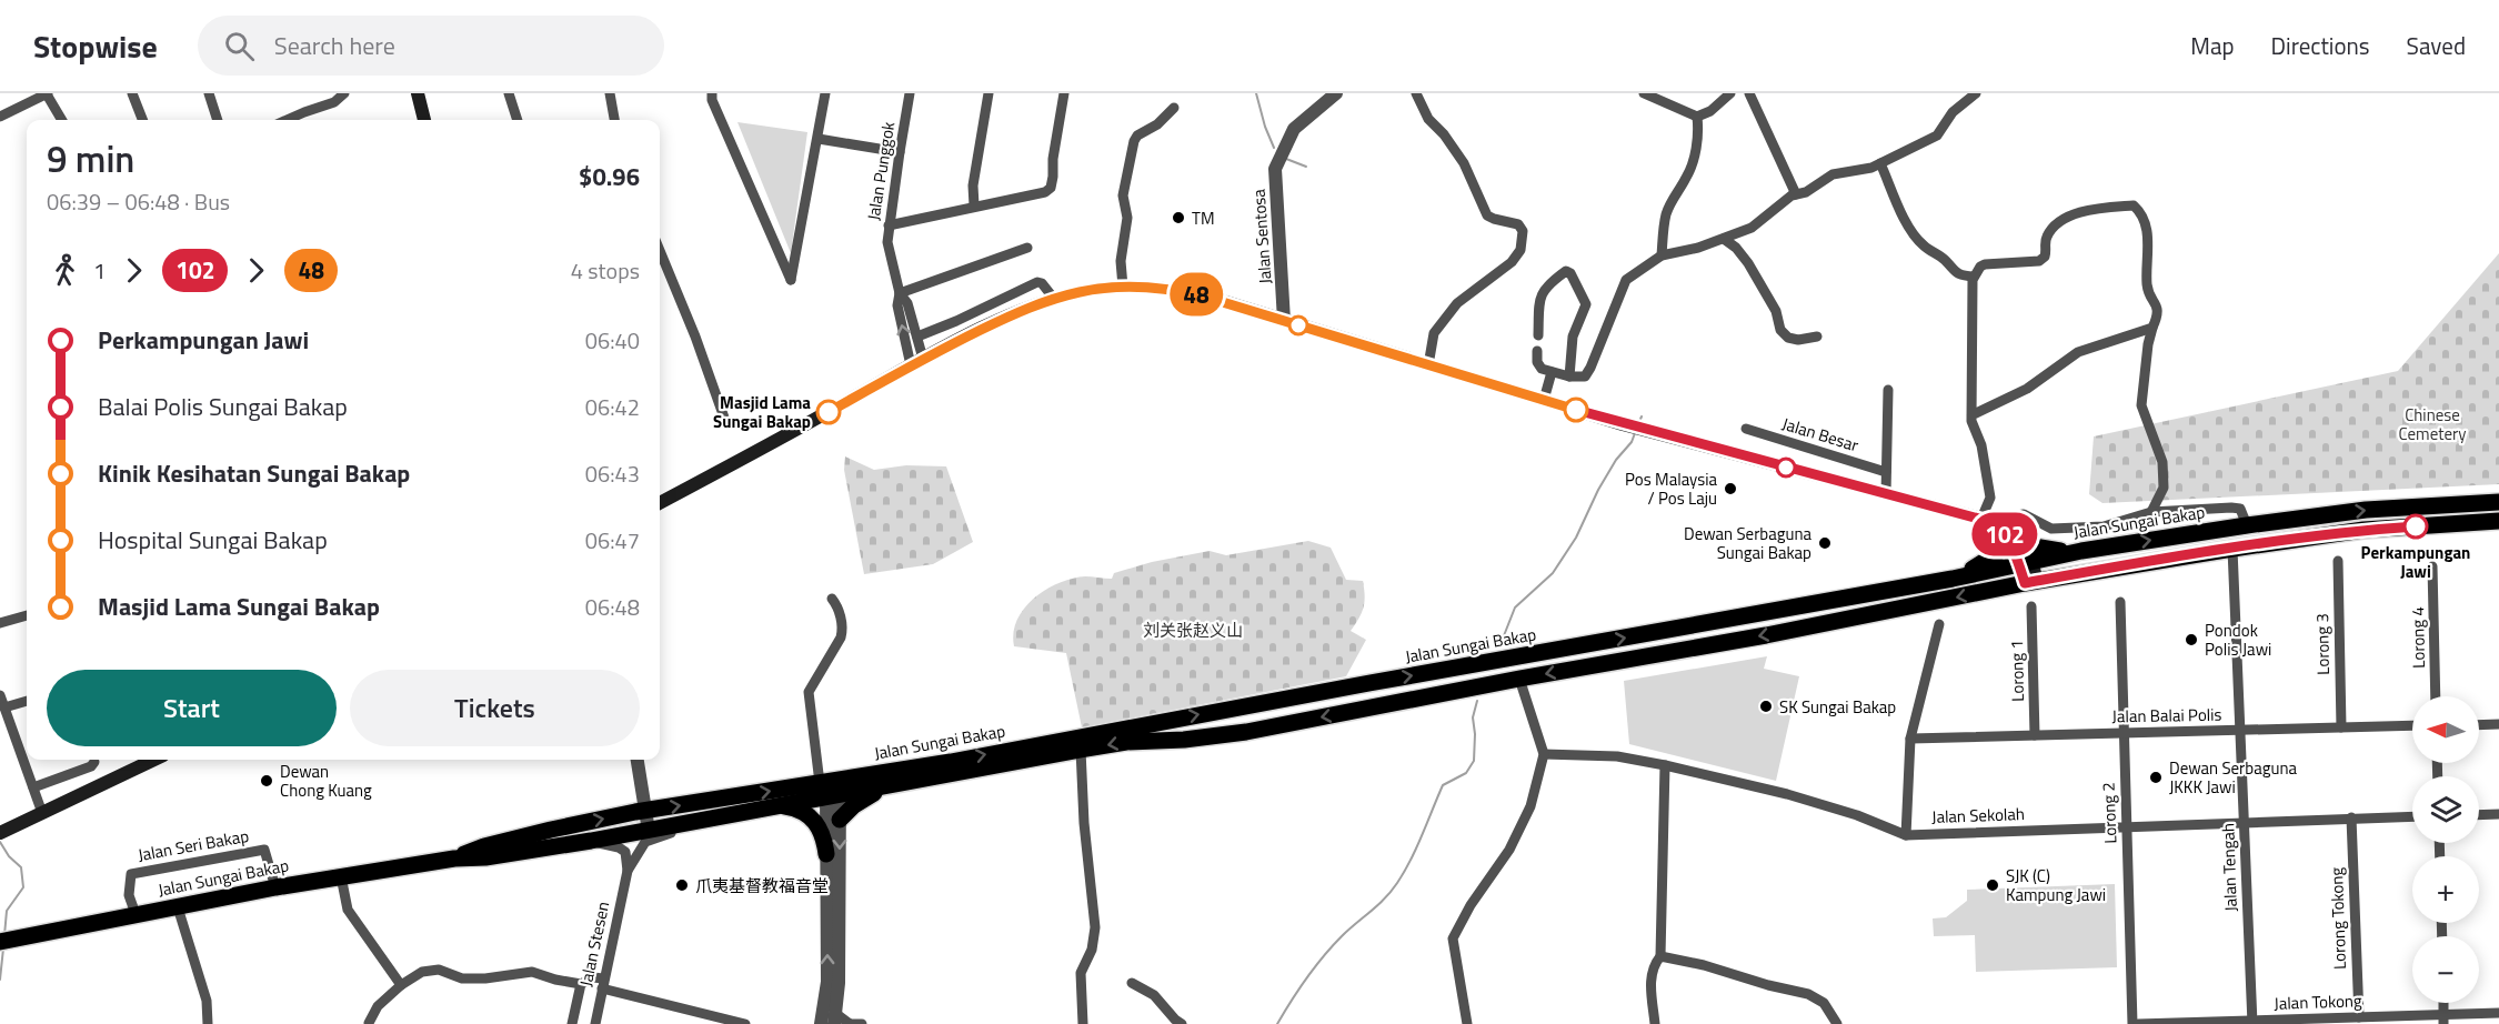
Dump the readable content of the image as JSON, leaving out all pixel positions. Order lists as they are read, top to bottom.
{
  "streets": {
    "highway": ["Jalan Sungai Bakap"],
    "street": [
      "Jalan Punggok",
      "Jalan Sentosa",
      "Jalan Besar",
      "Lorong 4",
      "Lorong 3",
      "Lorong 1",
      "Jalan Balai Polis",
      "Lorong 2",
      "Jalan Sekolah",
      "Jalan Seri Bakap",
      "Jalan Tengah",
      "Lorong Tokong",
      "Jalan Stesen",
      "Jalan Tokong"
    ]
  },
  "crossings": [
    ["Jalan Sungai Bakap", "Jalan Seri Bakap"],
    ["Jalan Sungai Bakap", "Jalan Tengah"],
    ["Jalan Sungai Bakap", "Jalan Stesen"],
    ["Lorong 3", "Jalan Balai Polis"],
    ["Lorong 1", "Jalan Balai Polis"],
    ["Jalan Balai Polis", "Lorong 2"],
    ["Jalan Balai Polis", "Jalan Tengah"],
    ["Lorong 2", "Jalan Sekolah"],
    ["Jalan Sekolah", "Jalan Tengah"],
    ["Jalan Sekolah", "Lorong Tokong"],
    ["Jalan Tengah", "Jalan Tokong"],
    ["Lorong Tokong", "Jalan Tokong"]
  ],
  "parks": ["Chinese Cemetery", "刘关张赵义山"],
  "places": [
    "TM",
    "Masjid Lama Sungai Bakap",
    "Pos Malaysia / Pos Laju",
    "Perkampungan Jawi",
    "Dewan Serbaguna Sungai Bakap",
    "Pondok Polis Jawi",
    "SK Sungai Bakap",
    "Dewan Serbaguna JKKK Jawi",
    "Dewan Chong Kuang",
    "爪夷基督教福音堂",
    "SJK (C) Kampung Jawi"
  ],
  "lines": ["bus line 48", "bus line 102"],
  "north": "left",
  "page": {
    "header": "Stopwise",
    "search": "Search here",
    "nav": ["Map", "Directions", "Saved"],
    "on_map": ["102", "48"],
    "heading": ["9 min", "06:39 – 06:48 · Bus", "$0.96"],
    "legs": [
      "1",
      "102",
      "48",
      "4 stops"
    ],
    "list": [
      {
        "name": "Perkampungan Jawi",
        "value": "06:40"
      },
      {
        "name": "Balai Polis Sungai Bakap",
        "value": "06:42"
      },
      {
        "name": "Kinik Kesihatan Sungai Bakap",
        "value": "06:43"
      },
      {
        "name": "Hospital Sungai Bakap",
        "value": "06:47"
      },
      {
        "name": "Masjid Lama Sungai Bakap",
        "value": "06:48"
      }
    ],
    "buttons": ["Start", "Tickets"],
    "map_buttons": ["+", "−"]
  }
}
